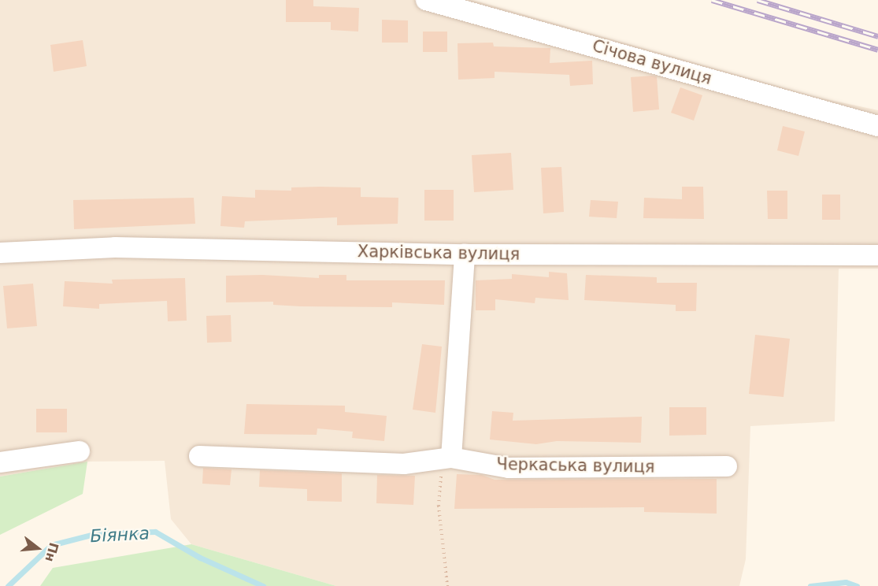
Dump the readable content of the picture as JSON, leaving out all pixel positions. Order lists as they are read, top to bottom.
{
  "streets": {
    "street": ["Січова вулиця", "Харківська вулиця", "Черкаська вулиця"]
  },
  "water": ["Біянка"],
  "north": "right"
}
